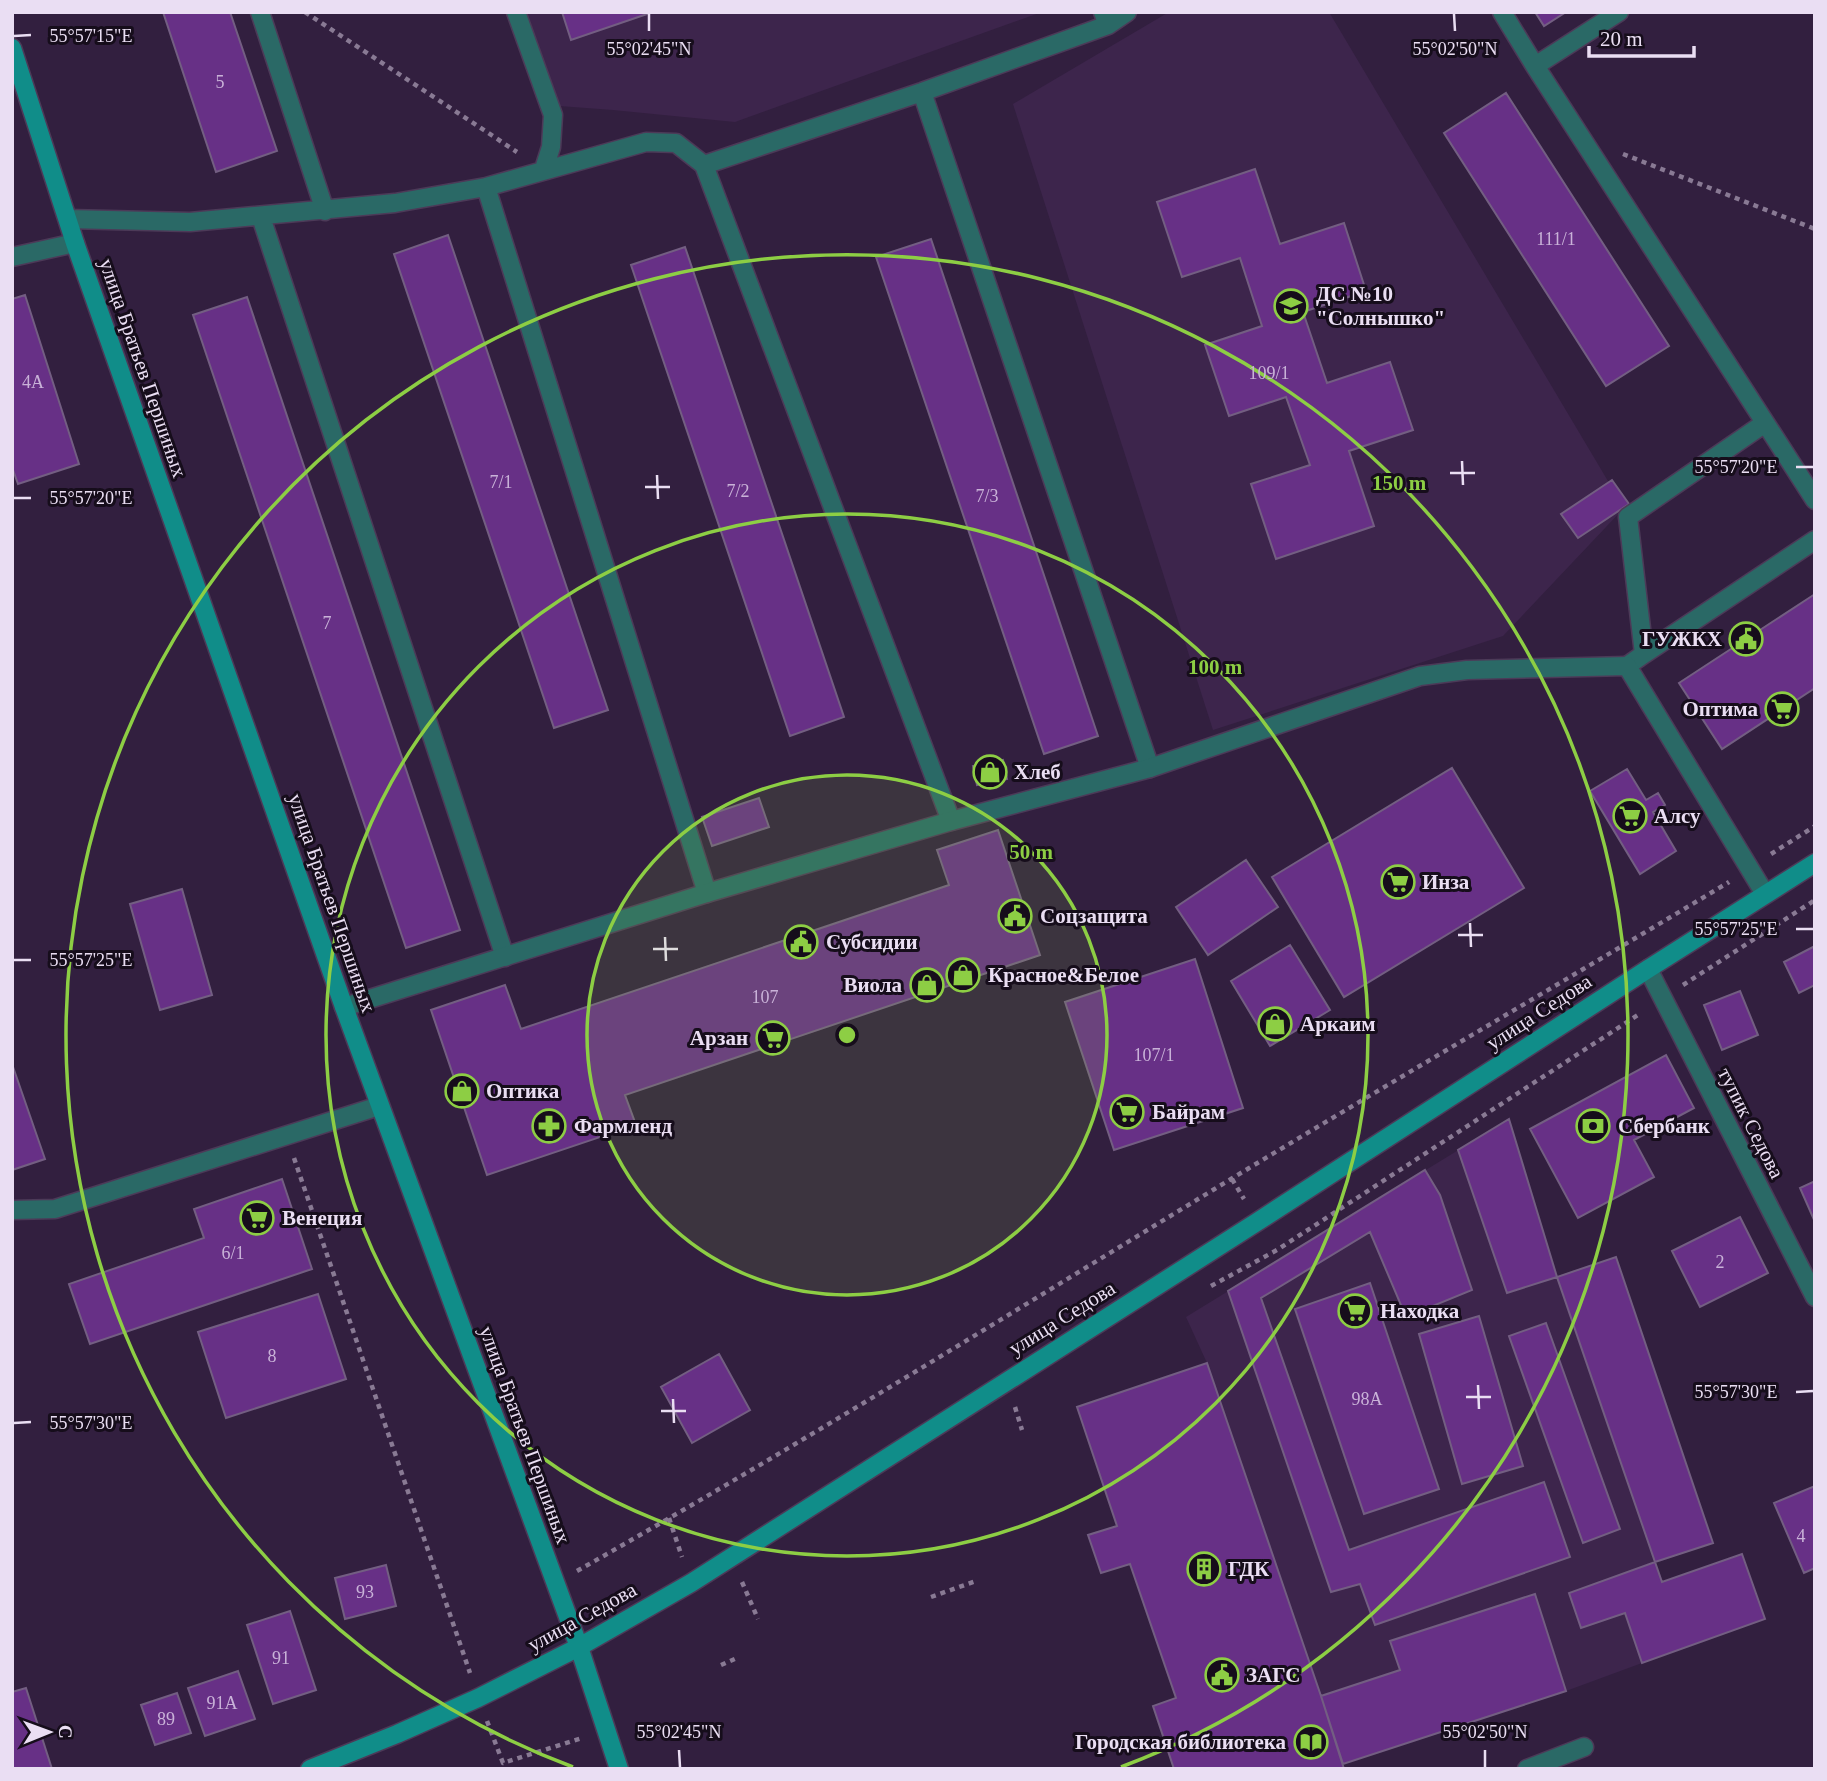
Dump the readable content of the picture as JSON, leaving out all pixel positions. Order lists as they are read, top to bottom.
{
  "streets": {
    "street": ["улица Братьев Першиных", "улица Седова", "тупик Седова"]
  },
  "crossings": [
    ["улица Братьев Першиных", "улица Седова"],
    ["улица Седова", "тупик Седова"]
  ],
  "places": {
    "school or university": ["ДС №10 \"Солнышко\""],
    "public building": [
      "ГУЖКХ",
      "Соцзащита",
      "Субсидии",
      "ЗАГС"
    ],
    "supermarket": [
      "Оптима",
      "Алсу",
      "Инза",
      "Арзан",
      "Байрам",
      "Венеция",
      "Находка"
    ],
    "shop": [
      "Хлеб",
      "Красное&Белое",
      "Виола",
      "Аркаим",
      "Оптика"
    ],
    "pharmacy": ["Фармленд"],
    "bank": ["Сбербанк"],
    "building": ["ГДК"],
    "library": ["Городская библиотека"]
  },
  "house_numbers": [
    "5",
    "111/1",
    "109/1",
    "4А",
    "7/1",
    "7/2",
    "7/3",
    "7",
    "107",
    "107/1",
    "6/1",
    "2",
    "8",
    "98А",
    "4",
    "93",
    "91",
    "91А",
    "89"
  ],
  "scale_bar": "20 m",
  "north": "right",
  "coordinates": [
    "55°57'15\"E",
    "55°02'45\"N",
    "55°02'50\"N",
    "55°57'20\"E",
    "55°57'25\"E",
    "55°57'30\"E"
  ],
  "rings": ["150 m", "100 m", "50 m"]
}
